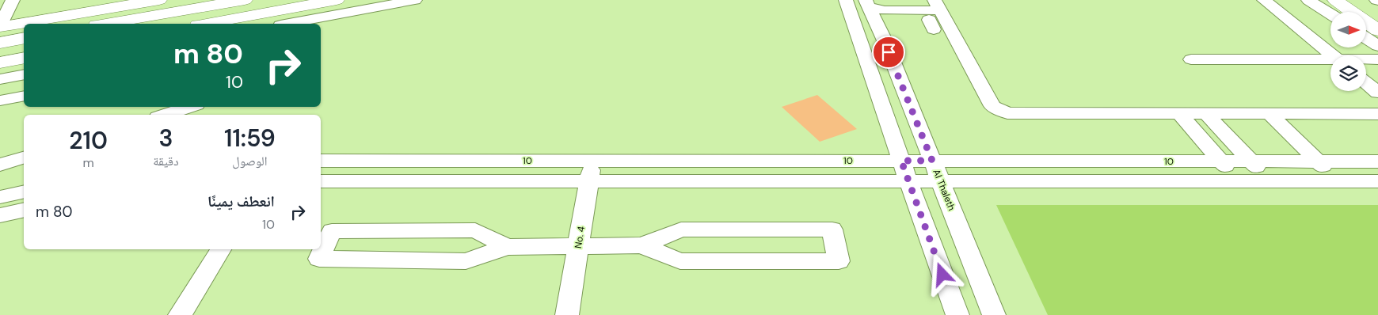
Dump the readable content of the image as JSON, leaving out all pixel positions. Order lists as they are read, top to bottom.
{
  "streets": {
    "street": ["10", "Al Thaleth", "No. 4"]
  },
  "crossings": [
    ["10", "Al Thaleth"],
    ["10", "No. 4"]
  ],
  "north": "right",
  "page": {
    "turn": ["80 m", "10"],
    "eta": [
      "11:59",
      "الوصول",
      "3",
      "دقيقة",
      "210",
      "m"
    ],
    "list": [
      {
        "name": "انعطف يمينًا",
        "note": "10",
        "value": "80 m"
      }
    ]
  }
}
